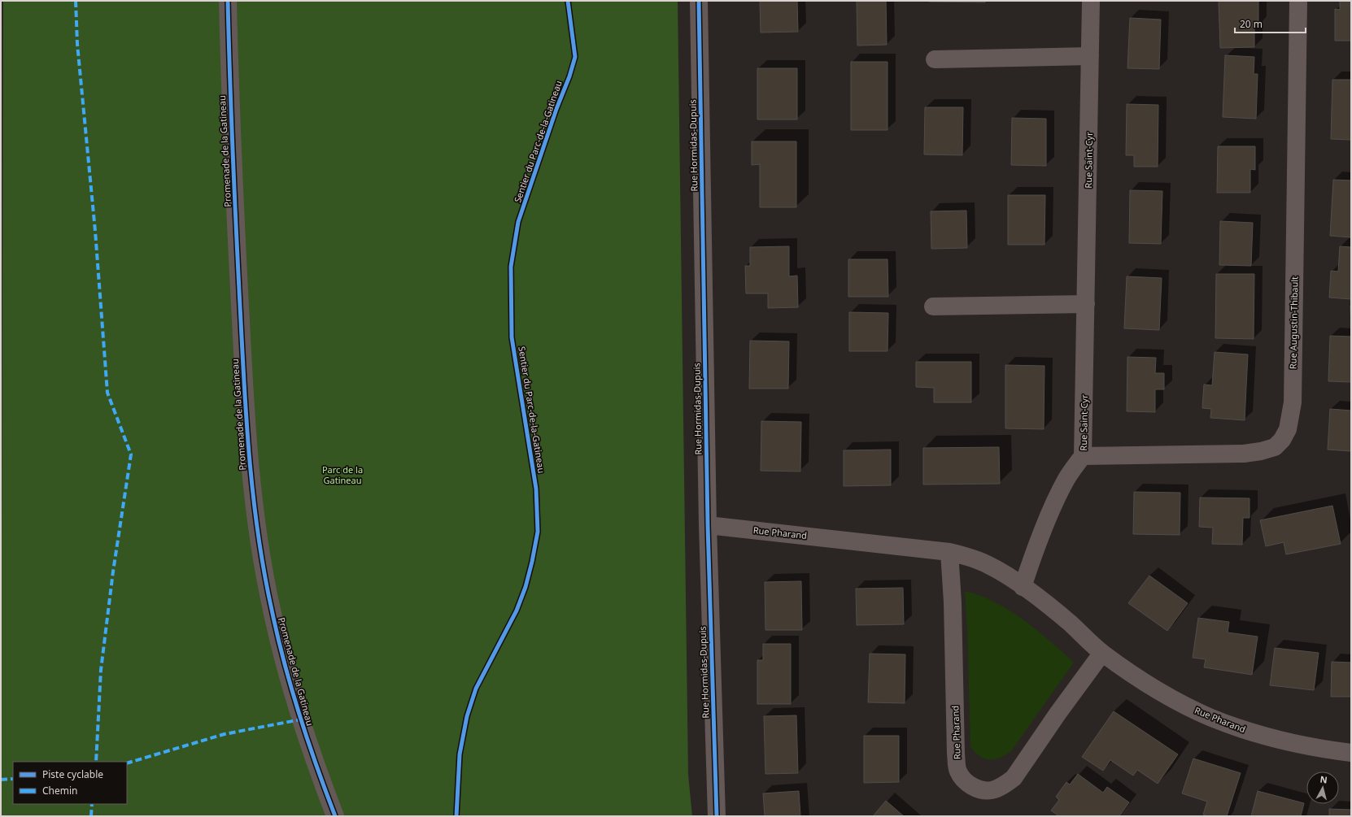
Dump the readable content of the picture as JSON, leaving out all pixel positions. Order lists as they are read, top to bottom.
{
  "streets": {
    "street": [
      "Rue Hormidas-Dupuis",
      "Promenade de la Gatineau",
      "Rue Saint-Cyr",
      "Rue Augustin-Thibault",
      "Rue Pharand"
    ],
    "cycle path": ["Sentier du Parc-de-la-Gatineau"]
  },
  "crossings": [
    ["Rue Hormidas-Dupuis", "Rue Pharand"],
    ["Rue Saint-Cyr", "Rue Augustin-Thibault"],
    ["Rue Saint-Cyr", "Rue Pharand"]
  ],
  "parks": ["Parc de la Gatineau"],
  "legend": ["Piste cyclable", "Chemin"],
  "scale_bar": "20 m",
  "north": "top"
}
